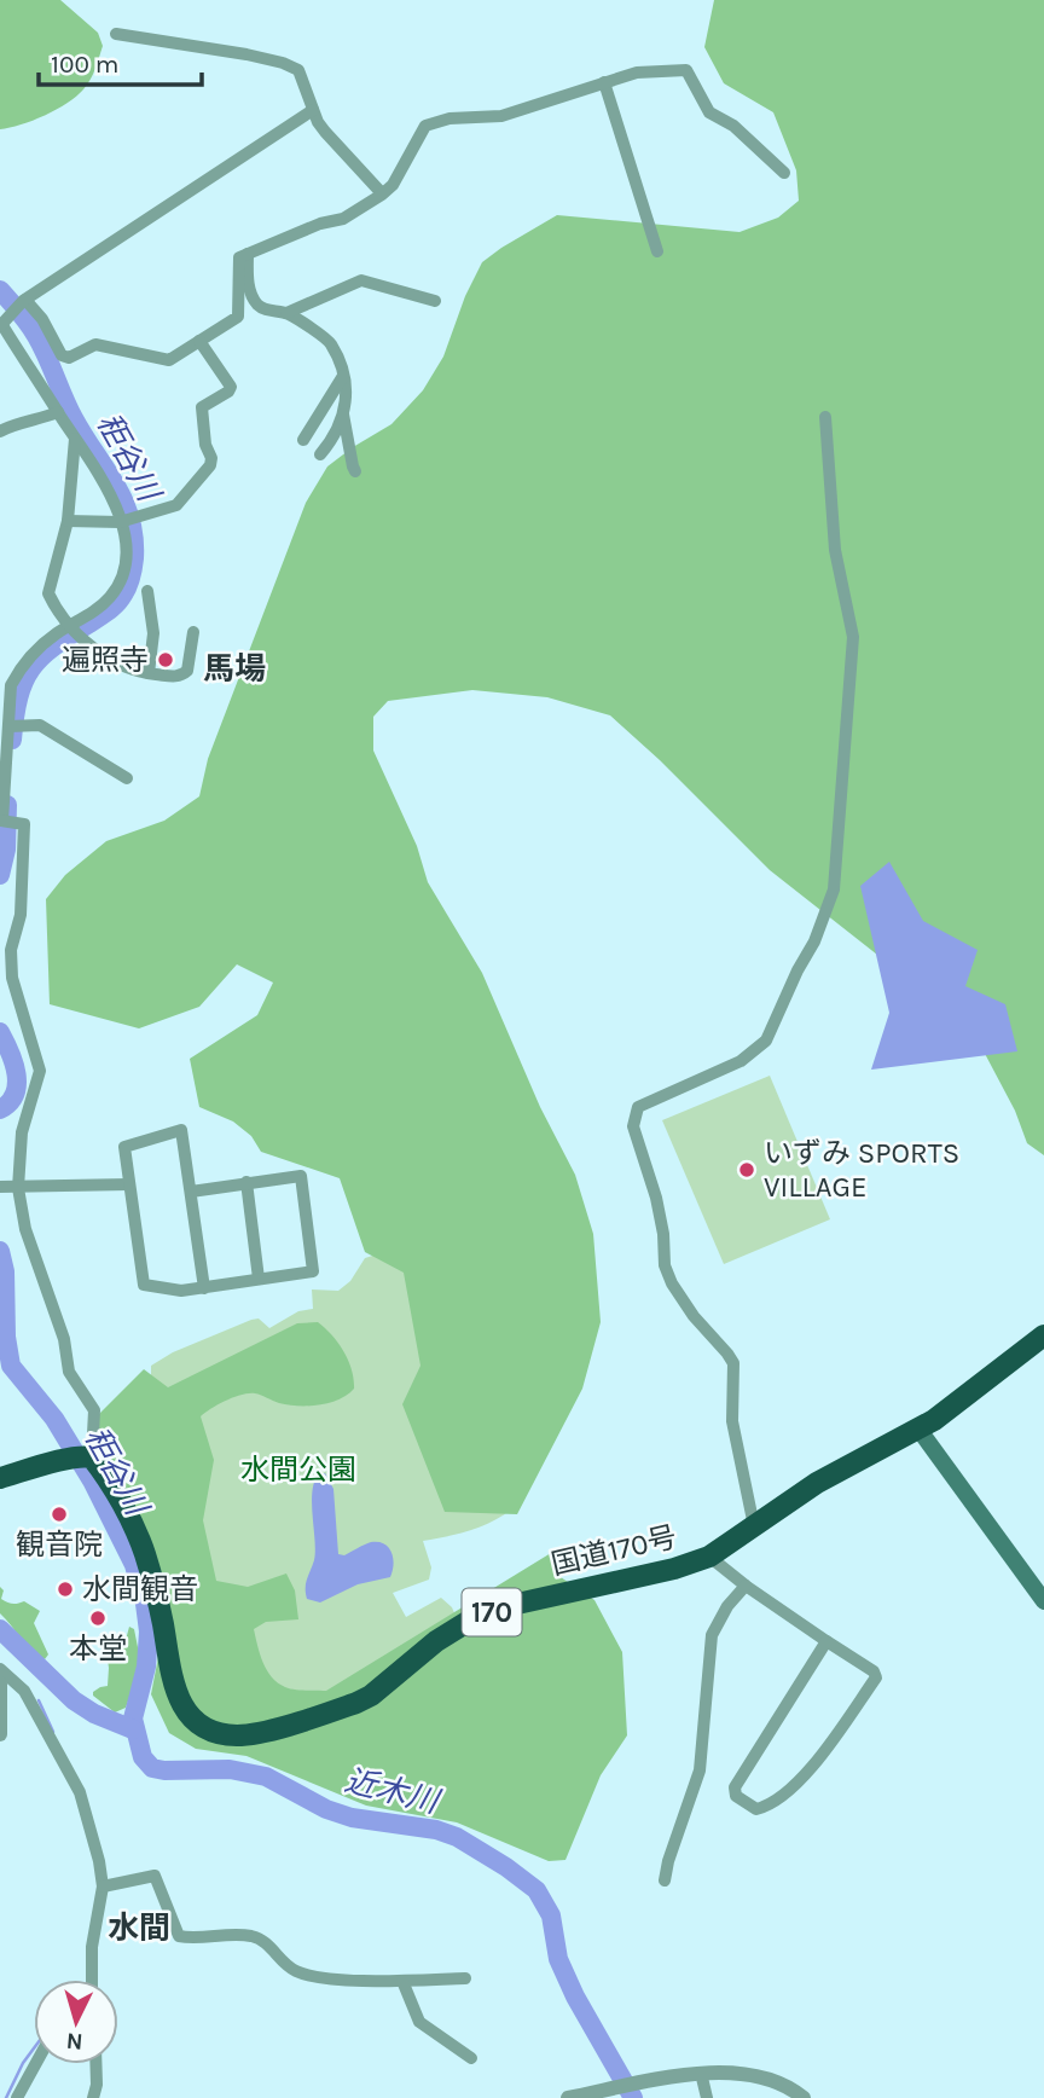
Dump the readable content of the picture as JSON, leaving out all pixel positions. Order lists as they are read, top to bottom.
{
  "streets": {
    "highway": ["国道170号", "170"]
  },
  "districts": ["馬場", "水間"],
  "water": ["秬谷川", "近木川"],
  "parks": ["水間公園"],
  "places": [
    "遍照寺",
    "いずみ SPORTS VILLAGE",
    "観音院",
    "水間観音",
    "本堂"
  ],
  "scale_bar": "100 m",
  "north": "bottom"
}
